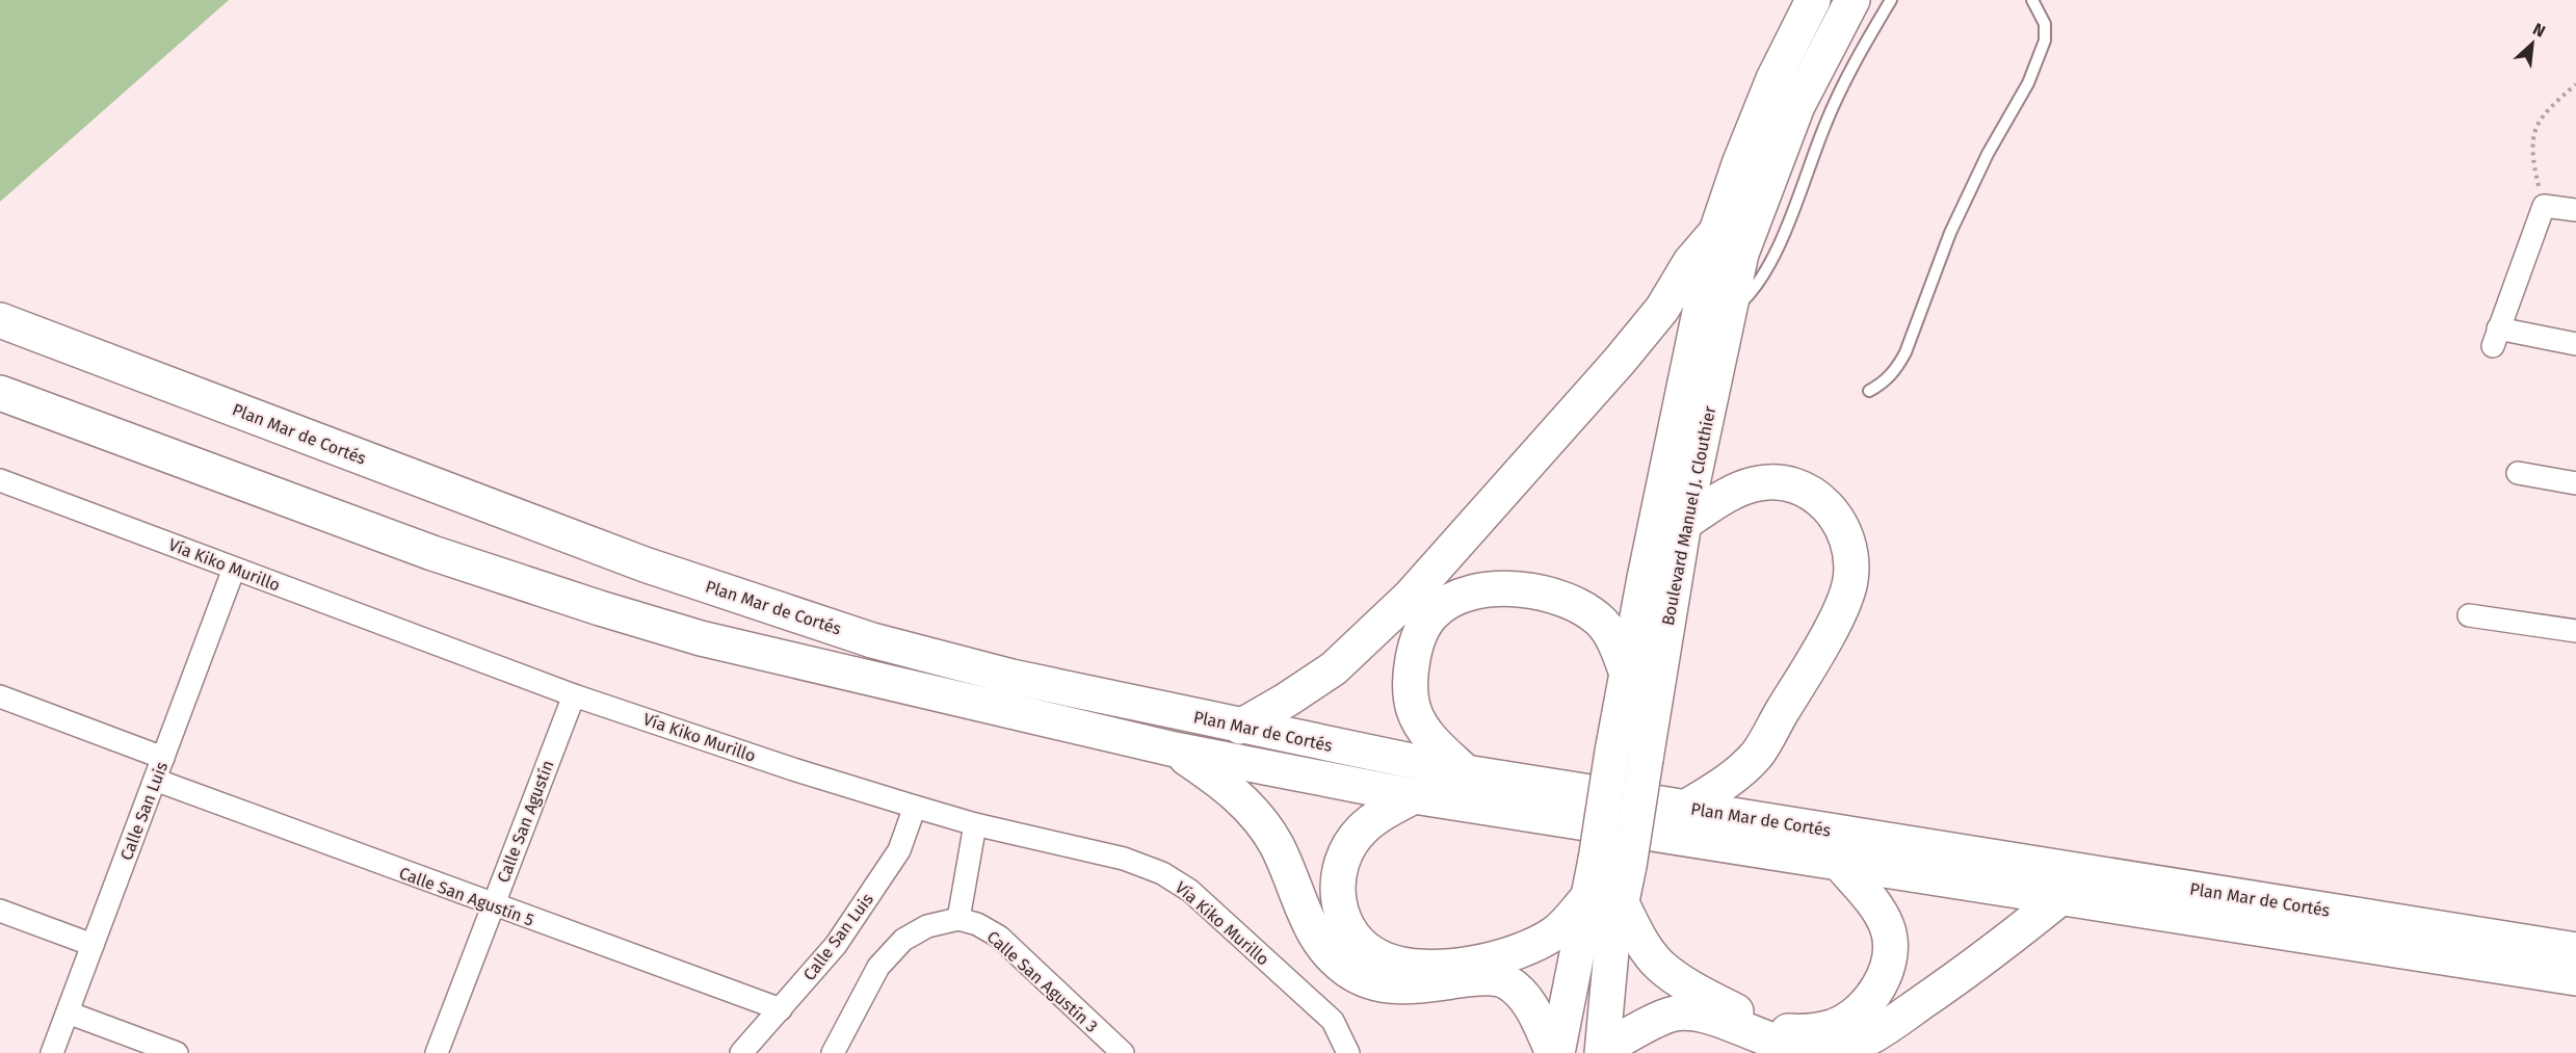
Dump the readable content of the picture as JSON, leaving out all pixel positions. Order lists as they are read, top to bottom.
{
  "streets": {
    "main road": ["Plan Mar de Cortés", "Boulevard Manuel J. Clouthier"],
    "street": [
      "Vía Kiko Murillo",
      "Calle San Luis",
      "Calle San Agustín",
      "Calle San Agustín 5",
      "Calle San Agustín 3"
    ]
  },
  "crossings": [
    ["Vía Kiko Murillo", "Calle San Luis"],
    ["Vía Kiko Murillo", "Calle San Agustín"],
    ["Calle San Luis", "Calle San Agustín 5"],
    ["Calle San Agustín", "Calle San Agustín 5"]
  ],
  "north": "top right"
}
